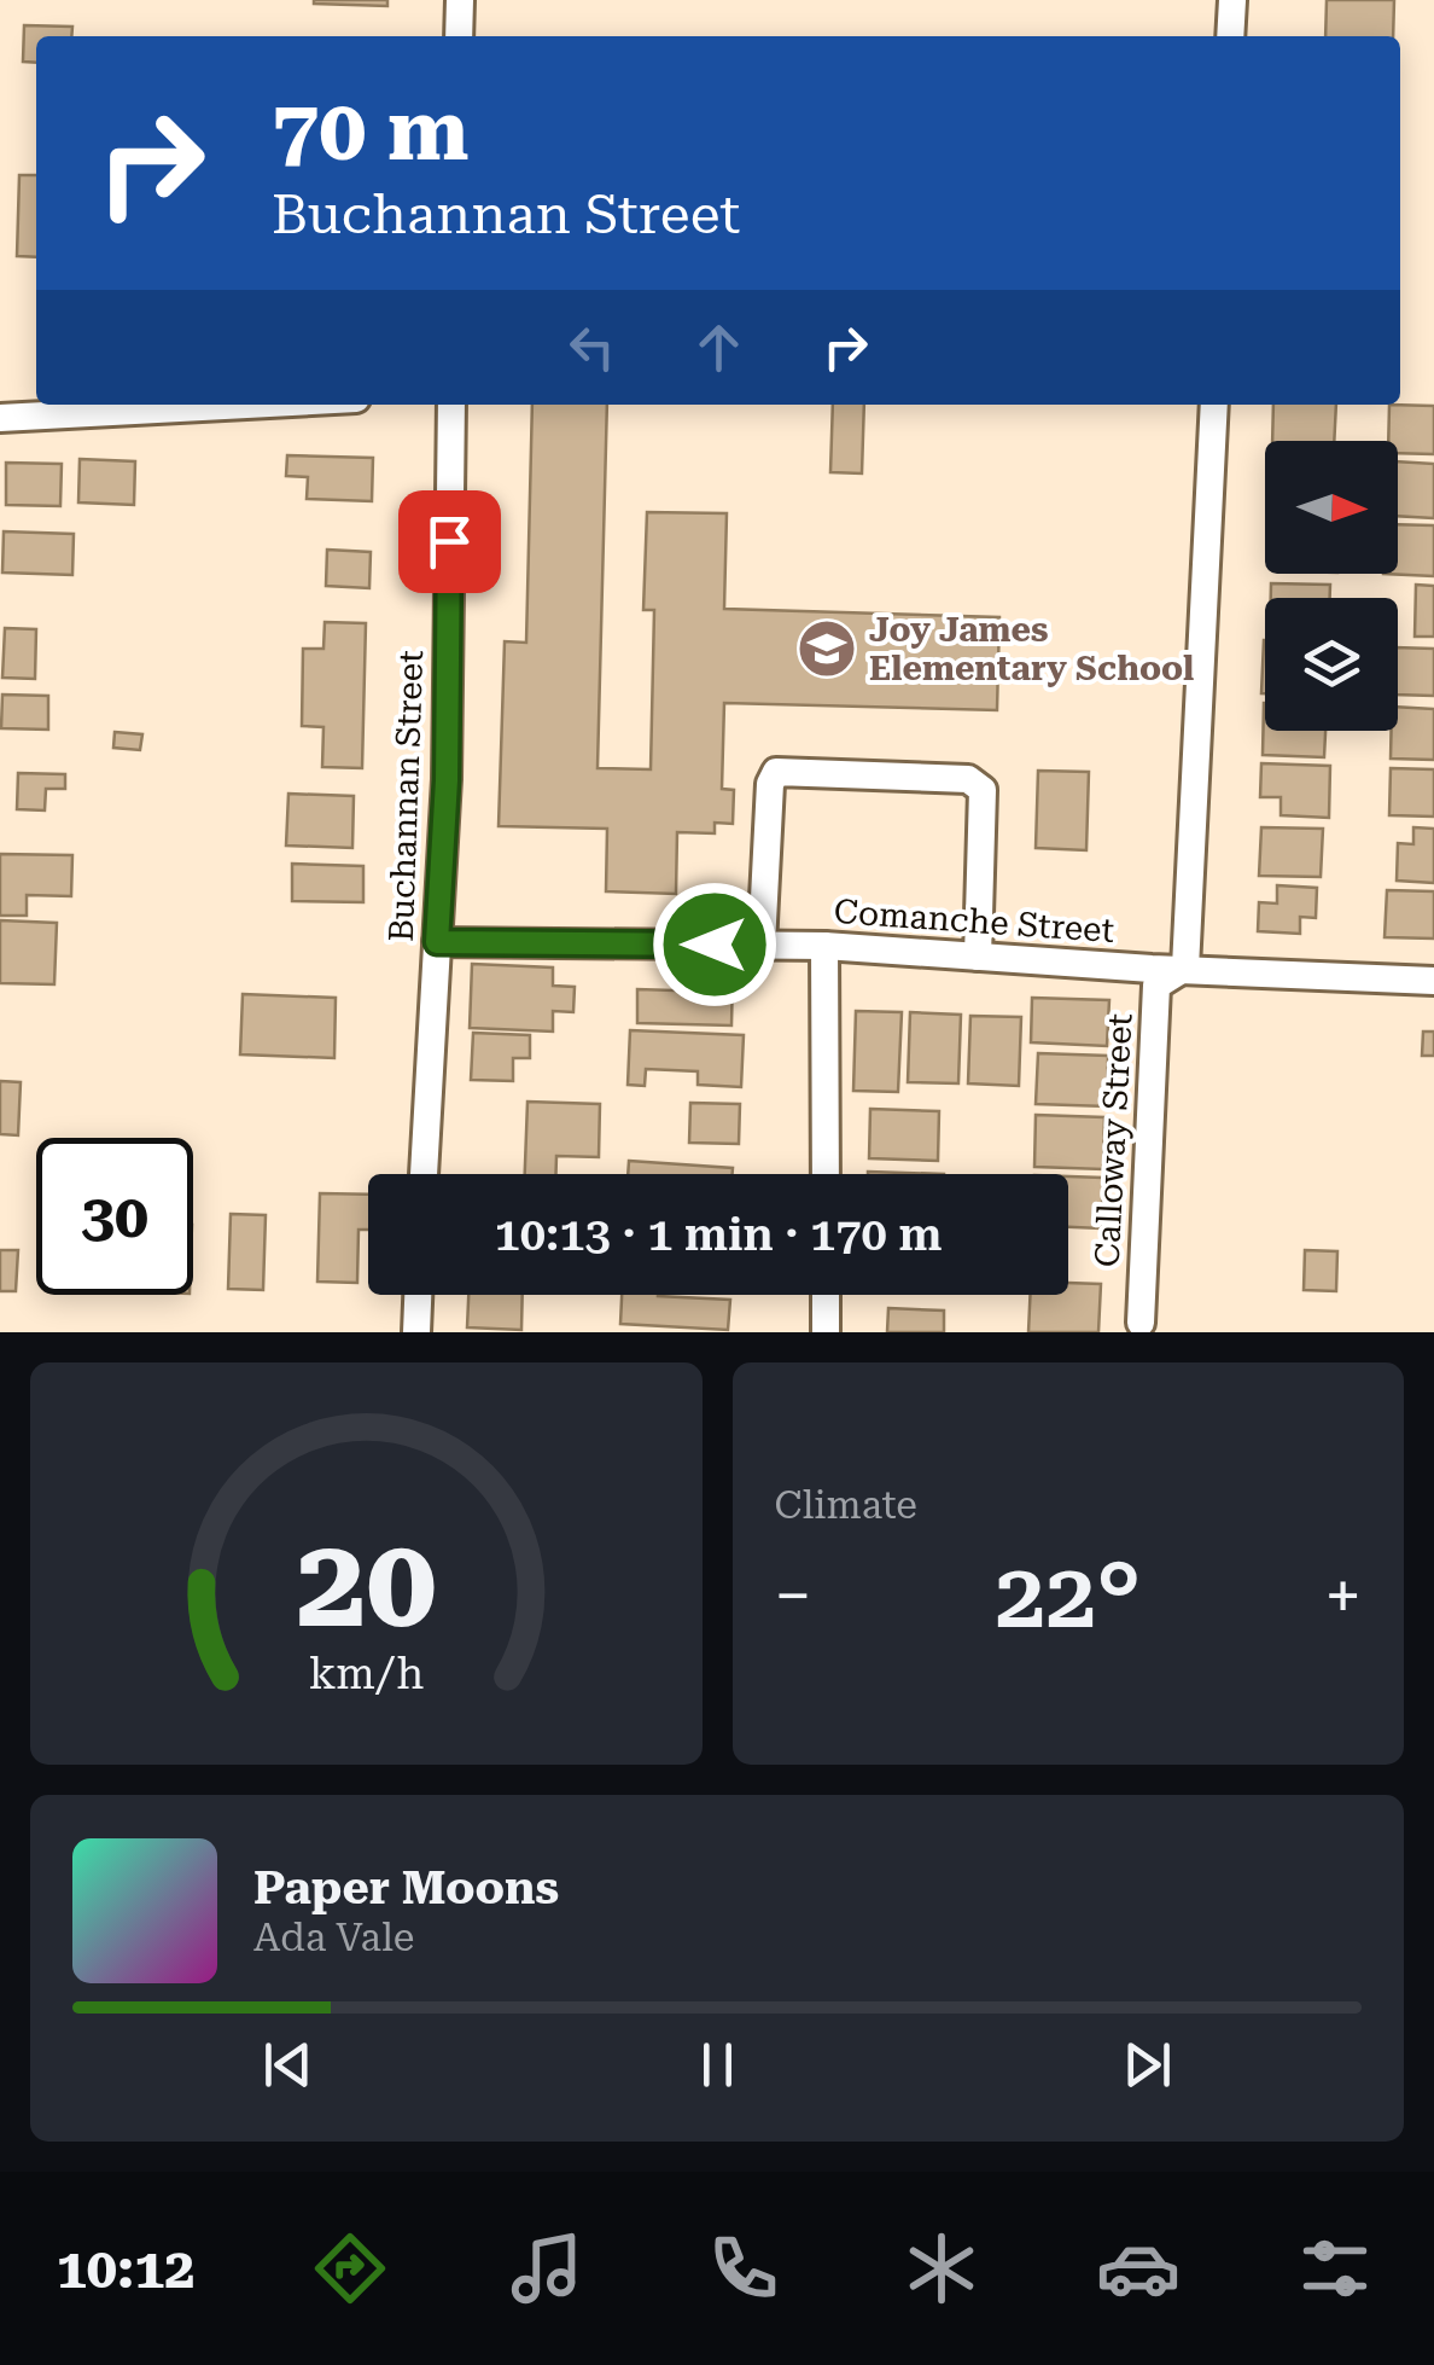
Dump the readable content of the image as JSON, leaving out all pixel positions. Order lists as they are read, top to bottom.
{
  "streets": {
    "street": ["Buchannan Street", "Comanche Street", "Calloway Street"]
  },
  "crossings": [
    ["Buchannan Street", "Comanche Street"],
    ["Comanche Street", "Calloway Street"]
  ],
  "places": {
    "school or university": ["Joy James Elementary School"]
  },
  "north": "right",
  "page": {
    "turn": ["70 m", "Buchannan Street"],
    "limit": "30",
    "trip": "10:13 · 1 min · 170 m",
    "tile": "Climate",
    "heat": ["−", "22°", "+"],
    "song": ["Paper Moons", "Ada Vale"],
    "tabs": "10:12",
    "gauge": ["20", "km/h"]
  }
}
